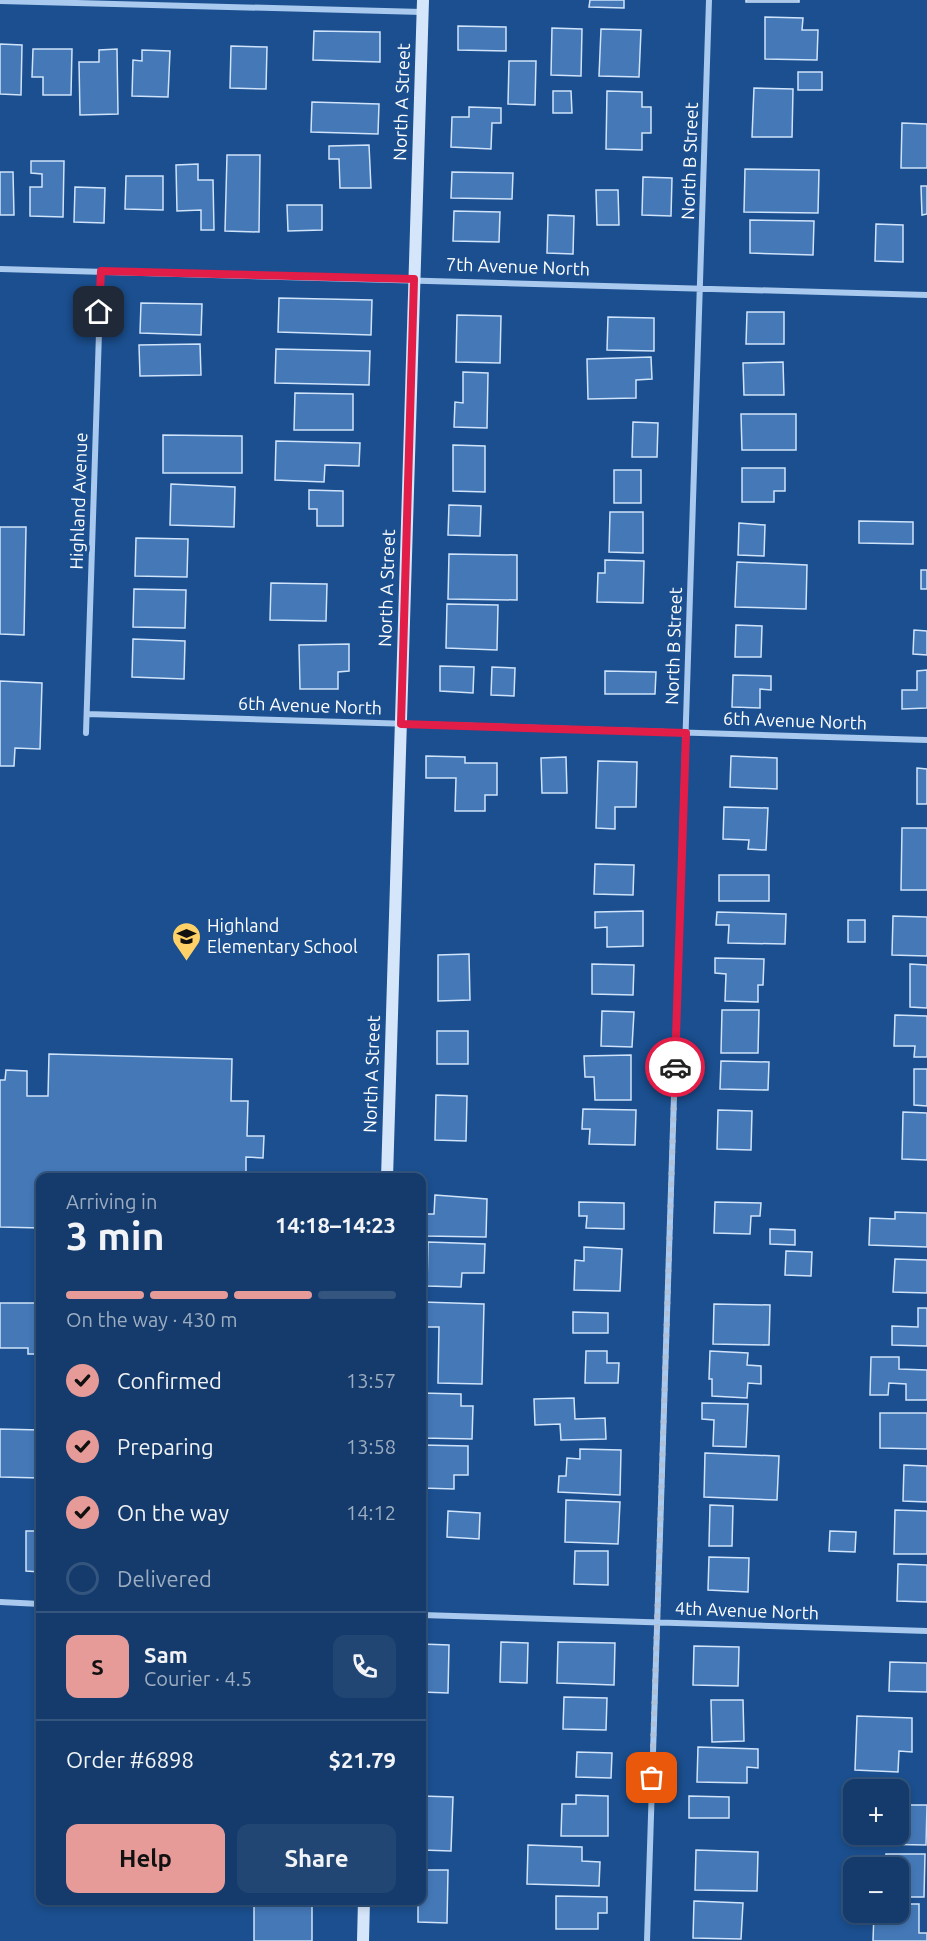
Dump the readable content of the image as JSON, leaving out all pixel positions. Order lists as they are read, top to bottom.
{
  "streets": {
    "street": [
      "North A Street",
      "North B Street",
      "7th Avenue North",
      "Highland Avenue",
      "6th Avenue North",
      "4th Avenue North"
    ]
  },
  "crossings": [
    ["North A Street", "7th Avenue North"],
    ["North A Street", "6th Avenue North"],
    ["North B Street", "7th Avenue North"],
    ["North B Street", "6th Avenue North"],
    ["North B Street", "4th Avenue North"],
    ["7th Avenue North", "Highland Avenue"],
    ["Highland Avenue", "6th Avenue North"]
  ],
  "places": {
    "school or university": ["Highland Elementary School"]
  },
  "page": {
    "heading": ["3 min", "Arriving in", "14:18–14:23"],
    "panel": [
      "Sam",
      "Courier · 4.5",
      "Order #6898",
      "$21.79"
    ],
    "bar": "On the way · 430 m",
    "list": [
      ["Confirmed", "13:57"],
      ["Preparing", "13:58"],
      ["On the way", "14:12"],
      "Delivered"
    ],
    "round": "S",
    "map_buttons": ["+", "−"],
    "buttons": ["Help", "Share"]
  }
}
